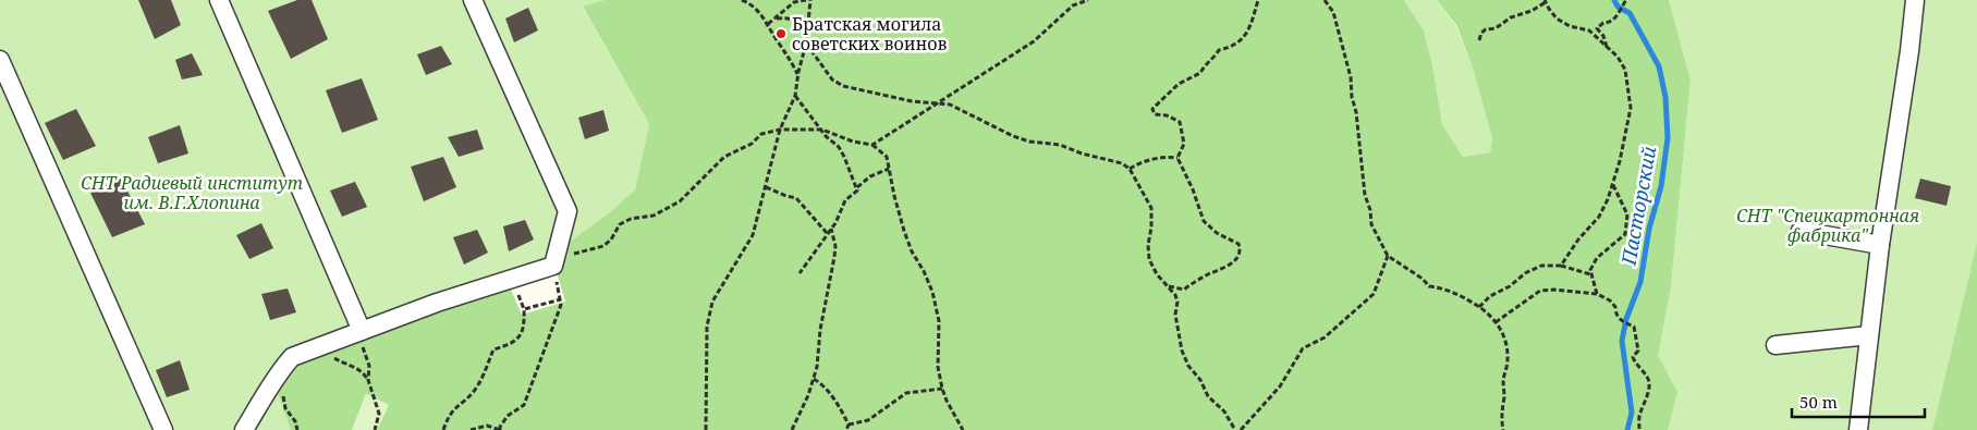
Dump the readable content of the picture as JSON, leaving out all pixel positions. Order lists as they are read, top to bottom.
{
  "water": ["Пасторский"],
  "parks": ["СНТ Радиевый институт им. В.Г.Хлопина", "СНТ \"Спецкартонная фабрика\""],
  "places": ["Братская могила советских воинов"],
  "scale_bar": "50 m"
}
